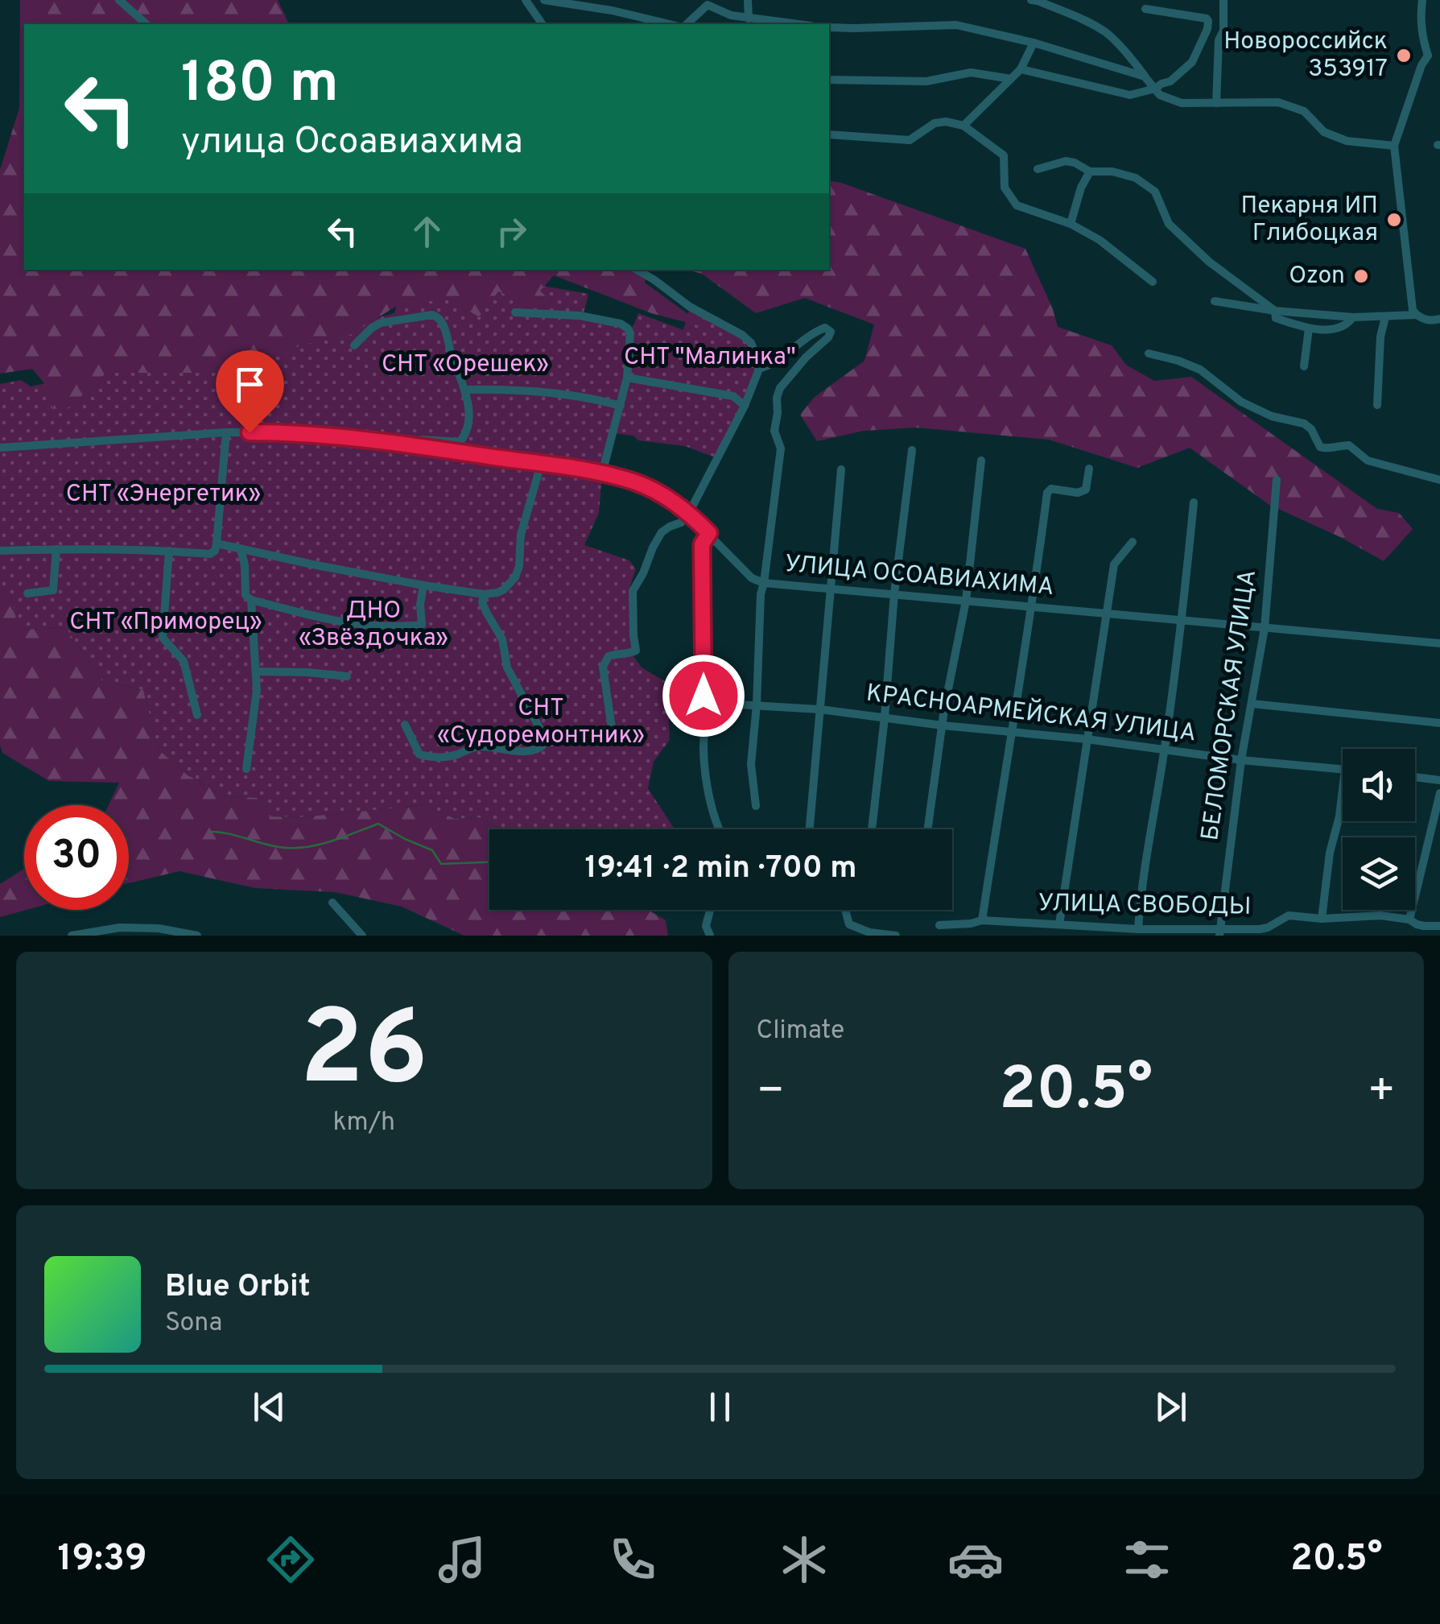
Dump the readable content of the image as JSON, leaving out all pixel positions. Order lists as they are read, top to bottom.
{
  "streets": {
    "street": [
      "УЛИЦА ОСОАВИАХИМА",
      "БЕЛОМОРСКАЯ УЛИЦА",
      "КРАСНОАРМЕЙСКАЯ УЛИЦА",
      "УЛИЦА СВОБОДЫ"
    ]
  },
  "crossings": [
    ["УЛИЦА ОСОАВИАХИМА", "БЕЛОМОРСКАЯ УЛИЦА"],
    ["БЕЛОМОРСКАЯ УЛИЦА", "КРАСНОАРМЕЙСКАЯ УЛИЦА"],
    ["БЕЛОМОРСКАЯ УЛИЦА", "УЛИЦА СВОБОДЫ"]
  ],
  "parks": [
    "СНТ \"Малинка\"",
    "СНТ «Орешек»",
    "СНТ «Энергетик»",
    "ДНО «Звёздочка»",
    "СНТ «Приморец»",
    "СНТ «Судоремонтник»"
  ],
  "places": ["Новороссийск 353917", "Пекарня ИП Глибоцкая", "Ozon"],
  "page": {
    "turn": ["180 m", "улица Осоавиахима"],
    "limit": "30",
    "trip": "19:41 · 2 min · 700 m",
    "tile": [
      ["26", "km/h"],
      "Climate"
    ],
    "heat": ["−", "20.5°", "+"],
    "song": ["Blue Orbit", "Sona"],
    "tabs": ["19:39", "20.5°"]
  }
}
